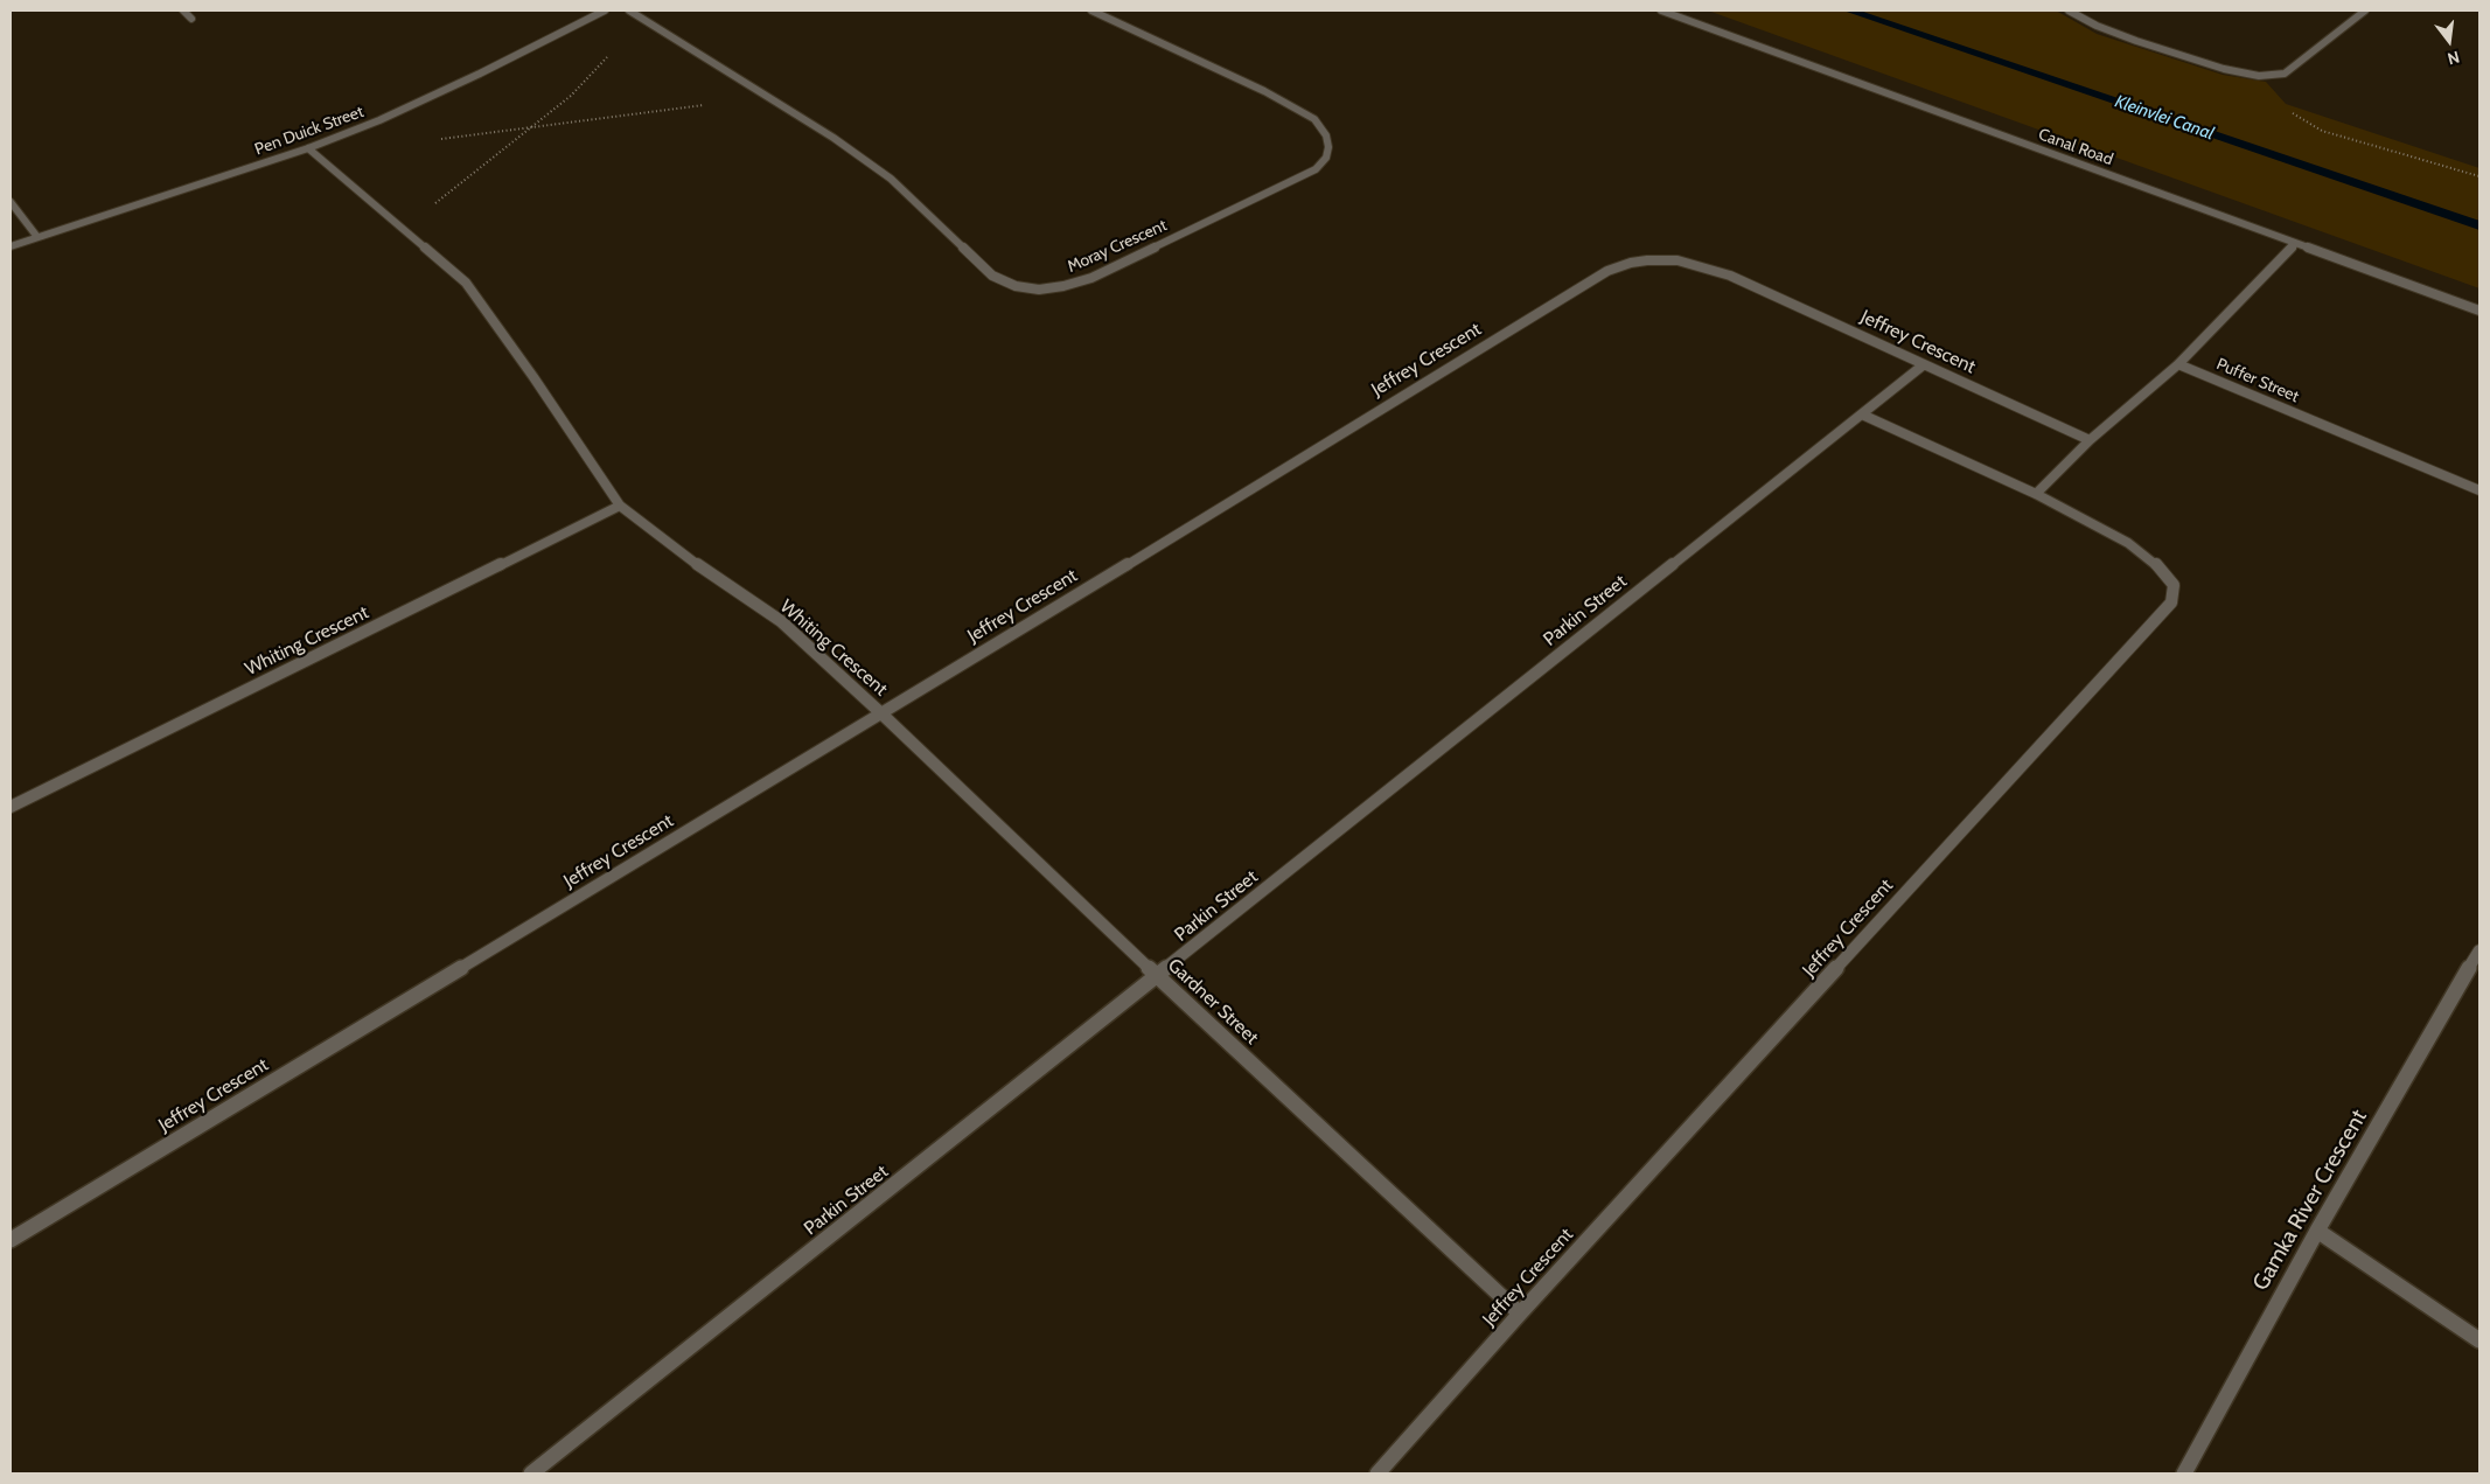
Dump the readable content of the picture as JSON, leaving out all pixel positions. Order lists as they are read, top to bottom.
{
  "streets": {
    "street": [
      "Pen Duick Street",
      "Canal Road",
      "Moray Crescent",
      "Jeffrey Crescent",
      "Puffer Street",
      "Parkin Street",
      "Whiting Crescent",
      "Gardner Street",
      "Gamka River Crescent"
    ]
  },
  "crossings": [
    ["Pen Duick Street", "Whiting Crescent"],
    ["Canal Road", "Puffer Street"],
    ["Jeffrey Crescent", "Parkin Street"],
    ["Jeffrey Crescent", "Whiting Crescent"],
    ["Jeffrey Crescent", "Gardner Street"],
    ["Parkin Street", "Gardner Street"],
    ["Whiting Crescent", "Gardner Street"]
  ],
  "water": ["Kleinvlei Canal"],
  "north": "bottom"
}
